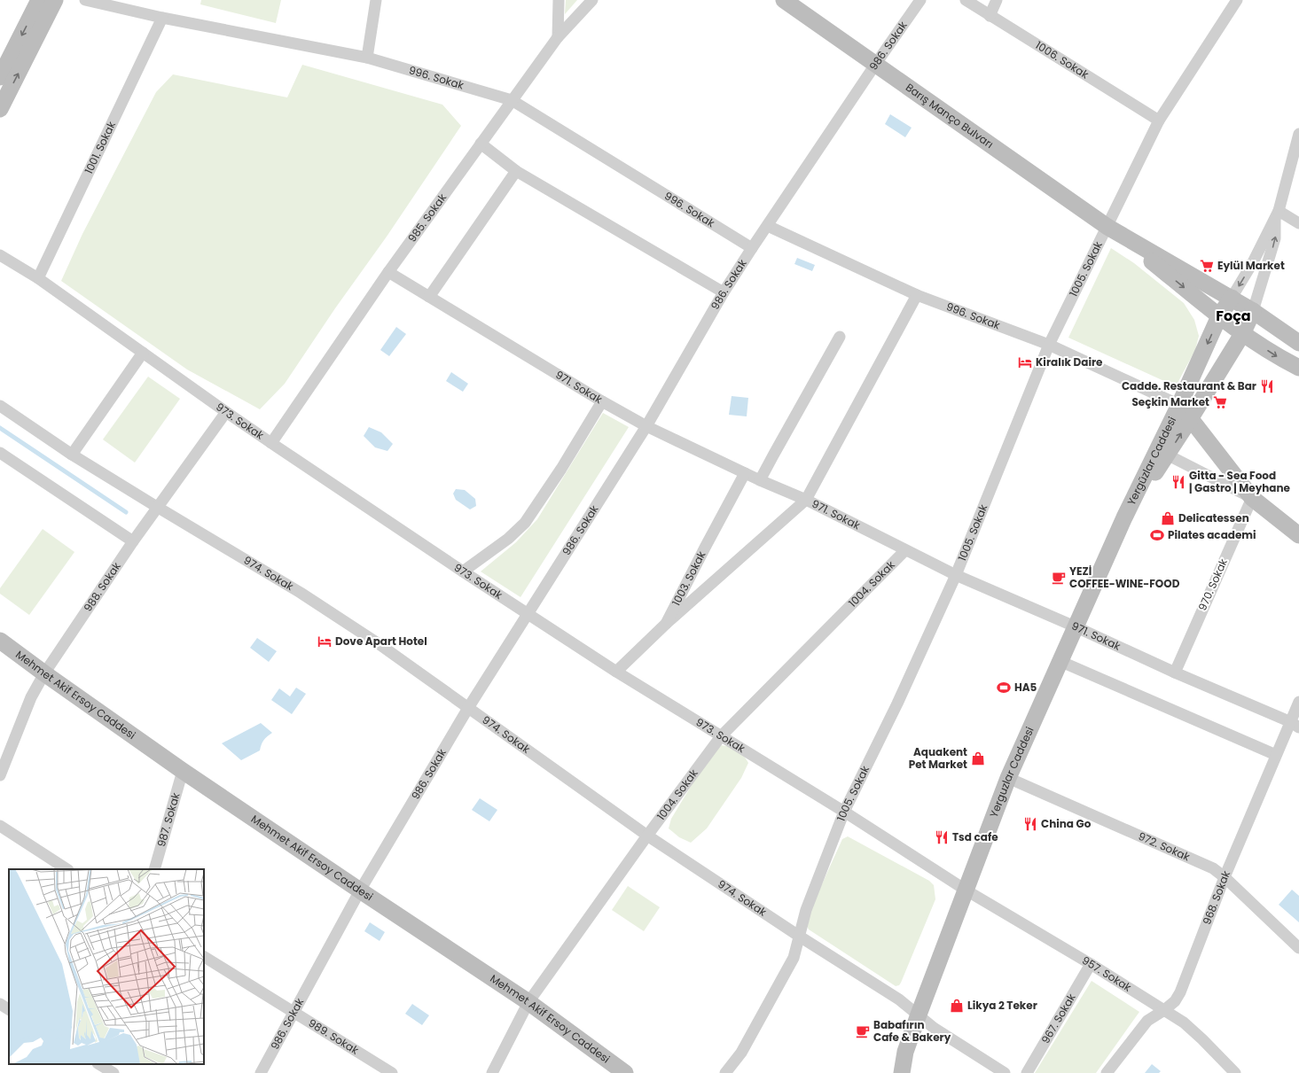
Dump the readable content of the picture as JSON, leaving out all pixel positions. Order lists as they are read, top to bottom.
{
  "streets": {
    "street": [
      "986. Sokak",
      "1006. Sokak",
      "996. Sokak",
      "Barış Manço Bulvarı",
      "1001. Sokak",
      "985. Sokak",
      "1005. Sokak",
      "971. Sokak",
      "973. Sokak",
      "Yergüzlar Caddesi",
      "974. Sokak",
      "1003. Sokak",
      "1004. Sokak",
      "970. Sokak",
      "988. Sokak",
      "Mehmet Akif Ersoy Caddesi",
      "Yerguzlar Caddesi",
      "987. Sokak",
      "972. Sokak",
      "968. Sokak",
      "957. Sokak",
      "967. Sokak",
      "989. Sokak"
    ]
  },
  "crossings": [
    ["986. Sokak", "996. Sokak"],
    ["986. Sokak", "Barış Manço Bulvarı"],
    ["986. Sokak", "971. Sokak"],
    ["986. Sokak", "973. Sokak"],
    ["986. Sokak", "974. Sokak"],
    ["986. Sokak", "Mehmet Akif Ersoy Caddesi"],
    ["986. Sokak", "989. Sokak"],
    ["1006. Sokak", "1005. Sokak"],
    ["996. Sokak", "1001. Sokak"],
    ["996. Sokak", "985. Sokak"],
    ["996. Sokak", "1005. Sokak"],
    ["996. Sokak", "Yergüzlar Caddesi"],
    ["Barış Manço Bulvarı", "1005. Sokak"],
    ["Barış Manço Bulvarı", "Yergüzlar Caddesi"],
    ["1001. Sokak", "973. Sokak"],
    ["985. Sokak", "971. Sokak"],
    ["985. Sokak", "973. Sokak"],
    ["1005. Sokak", "971. Sokak"],
    ["1005. Sokak", "973. Sokak"],
    ["1005. Sokak", "974. Sokak"],
    ["971. Sokak", "1003. Sokak"],
    ["971. Sokak", "1004. Sokak"],
    ["971. Sokak", "970. Sokak"],
    ["971. Sokak", "Yerguzlar Caddesi"],
    ["971. Sokak", "968. Sokak"],
    ["973. Sokak", "1003. Sokak"],
    ["973. Sokak", "1004. Sokak"],
    ["973. Sokak", "988. Sokak"],
    ["973. Sokak", "Yerguzlar Caddesi"],
    ["973. Sokak", "957. Sokak"],
    ["Yergüzlar Caddesi", "Yerguzlar Caddesi"],
    ["974. Sokak", "1004. Sokak"],
    ["974. Sokak", "988. Sokak"],
    ["974. Sokak", "Yerguzlar Caddesi"],
    ["1004. Sokak", "Mehmet Akif Ersoy Caddesi"],
    ["988. Sokak", "Mehmet Akif Ersoy Caddesi"],
    ["Mehmet Akif Ersoy Caddesi", "987. Sokak"],
    ["Yerguzlar Caddesi", "972. Sokak"],
    ["Yerguzlar Caddesi", "957. Sokak"],
    ["972. Sokak", "968. Sokak"],
    ["968. Sokak", "957. Sokak"],
    ["957. Sokak", "967. Sokak"]
  ],
  "districts": ["Foça"],
  "places": {
    "supermarket": ["Eylül Market", "Seçkin Market"],
    "hotel": ["Kiralık Daire", "Dove Apart Hotel"],
    "restaurant": [
      "Cadde. Restaurant & Bar",
      "Gitta - Sea Food | Gastro | Meyhane",
      "China Go",
      "Tsd cafe"
    ],
    "shop": ["Delicatessen", "Aquakent Pet Market", "Likya 2 Teker"],
    "sports": ["Pilates academi", "HA5"],
    "cafe": ["YEZİ COFFEE-WINE-FOOD", "Babafırın Cafe & Bakery"]
  }
}
